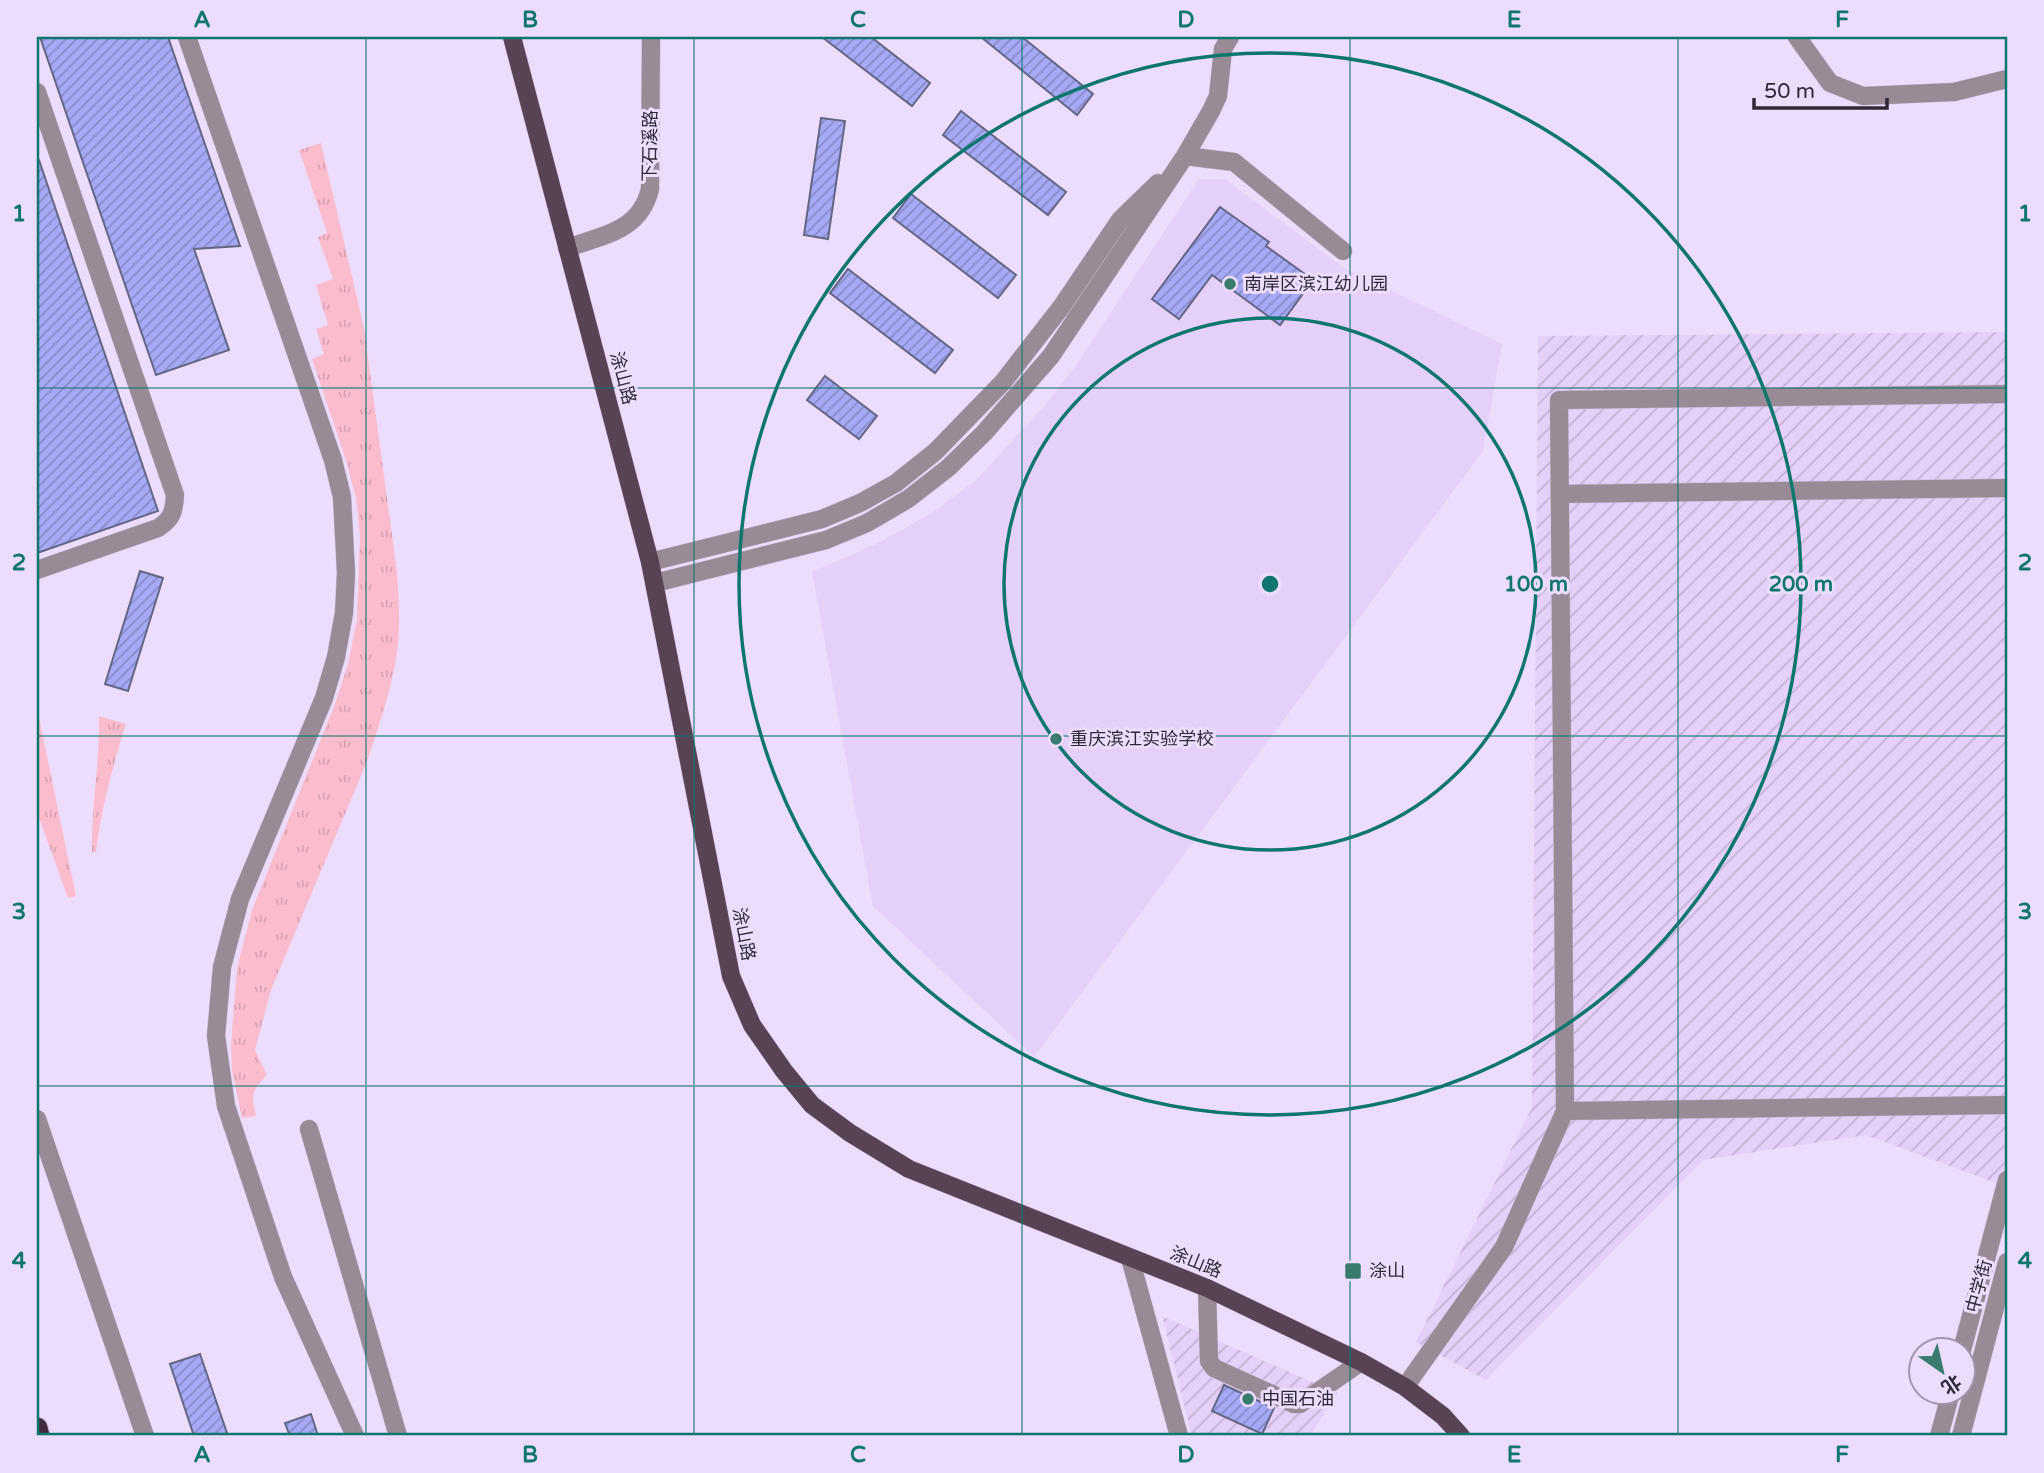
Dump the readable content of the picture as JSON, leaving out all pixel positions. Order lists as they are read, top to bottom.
{
  "streets": {
    "main road": ["涂山路"],
    "street": ["下石溪路", "中学街"]
  },
  "crossings": [
    ["下石溪路", "涂山路"]
  ],
  "places": {
    "other": ["南岸区滨江幼儿园", "重庆滨江实验学校", "中国石油"],
    "transit": ["涂山"]
  },
  "scale_bar": "50 m",
  "north": "bottom right",
  "grid": {
    "columns": [
      "A",
      "B",
      "C",
      "D",
      "E",
      "F"
    ],
    "rows": [
      "1",
      "2",
      "3",
      "4"
    ]
  },
  "rings": ["100 m", "200 m"]
}
